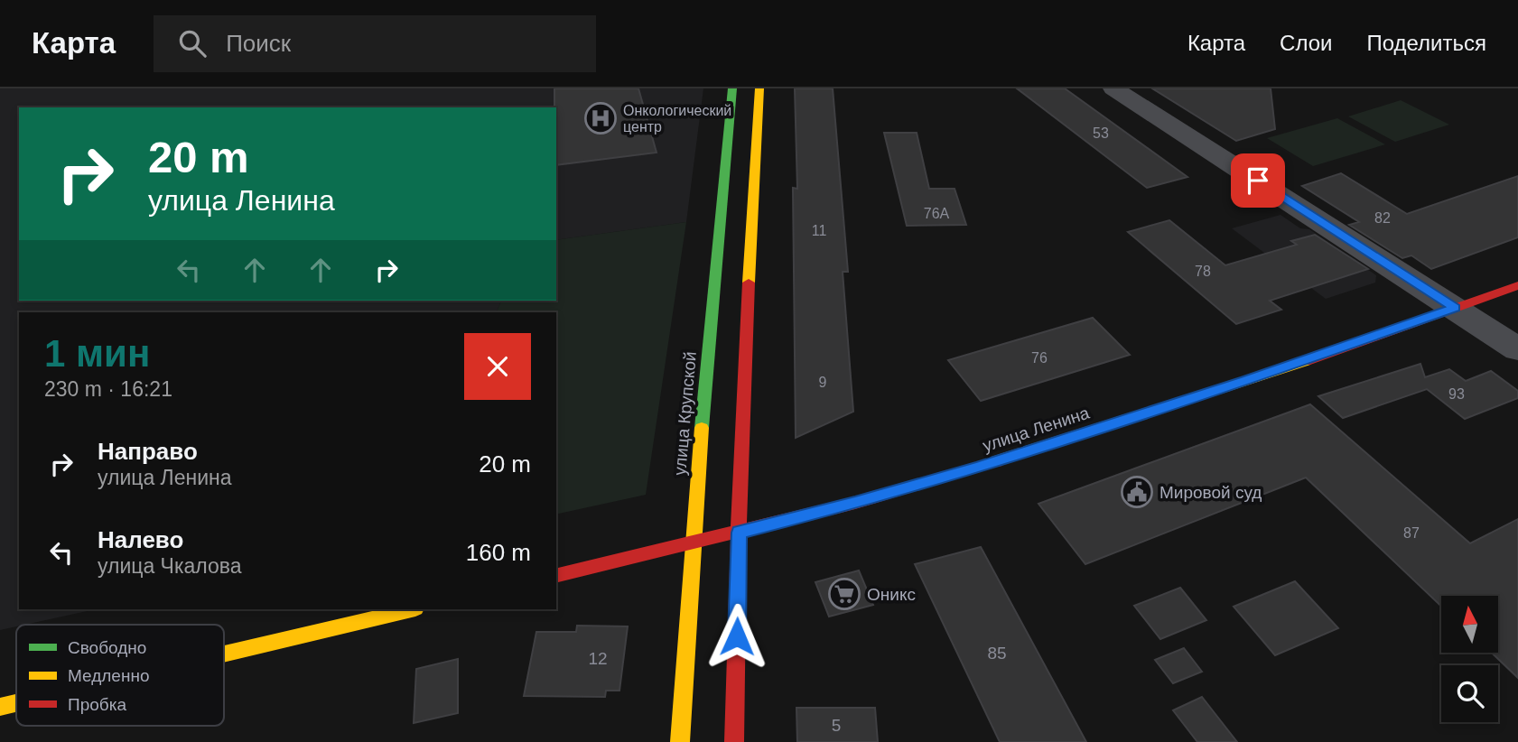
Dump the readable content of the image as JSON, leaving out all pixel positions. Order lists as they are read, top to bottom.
{
  "streets": {
    "main road": ["улица Крупской", "улица Ленина"]
  },
  "crossings": [
    ["улица Крупской", "улица Ленина"]
  ],
  "places": {
    "hospital": ["Онкологический центр"],
    "public building": ["Мировой суд"],
    "supermarket": ["Оникс"]
  },
  "house_numbers": [
    "53",
    "76А",
    "82",
    "11",
    "78",
    "76",
    "9",
    "93",
    "87",
    "85",
    "12",
    "5"
  ],
  "legend": ["Свободно", "Медленно", "Пробка"],
  "north": "top",
  "page": {
    "header": "Карта",
    "search": "Поиск",
    "nav": ["Карта", "Слои", "Поделиться"],
    "turn": ["20 m", "улица Ленина"],
    "heading": ["1 мин", "230 m · 16:21"],
    "list": [
      {
        "name": "Направо",
        "note": "улица Ленина",
        "value": "20 m"
      },
      {
        "name": "Налево",
        "note": "улица Чкалова",
        "value": "160 m"
      }
    ]
  }
}
